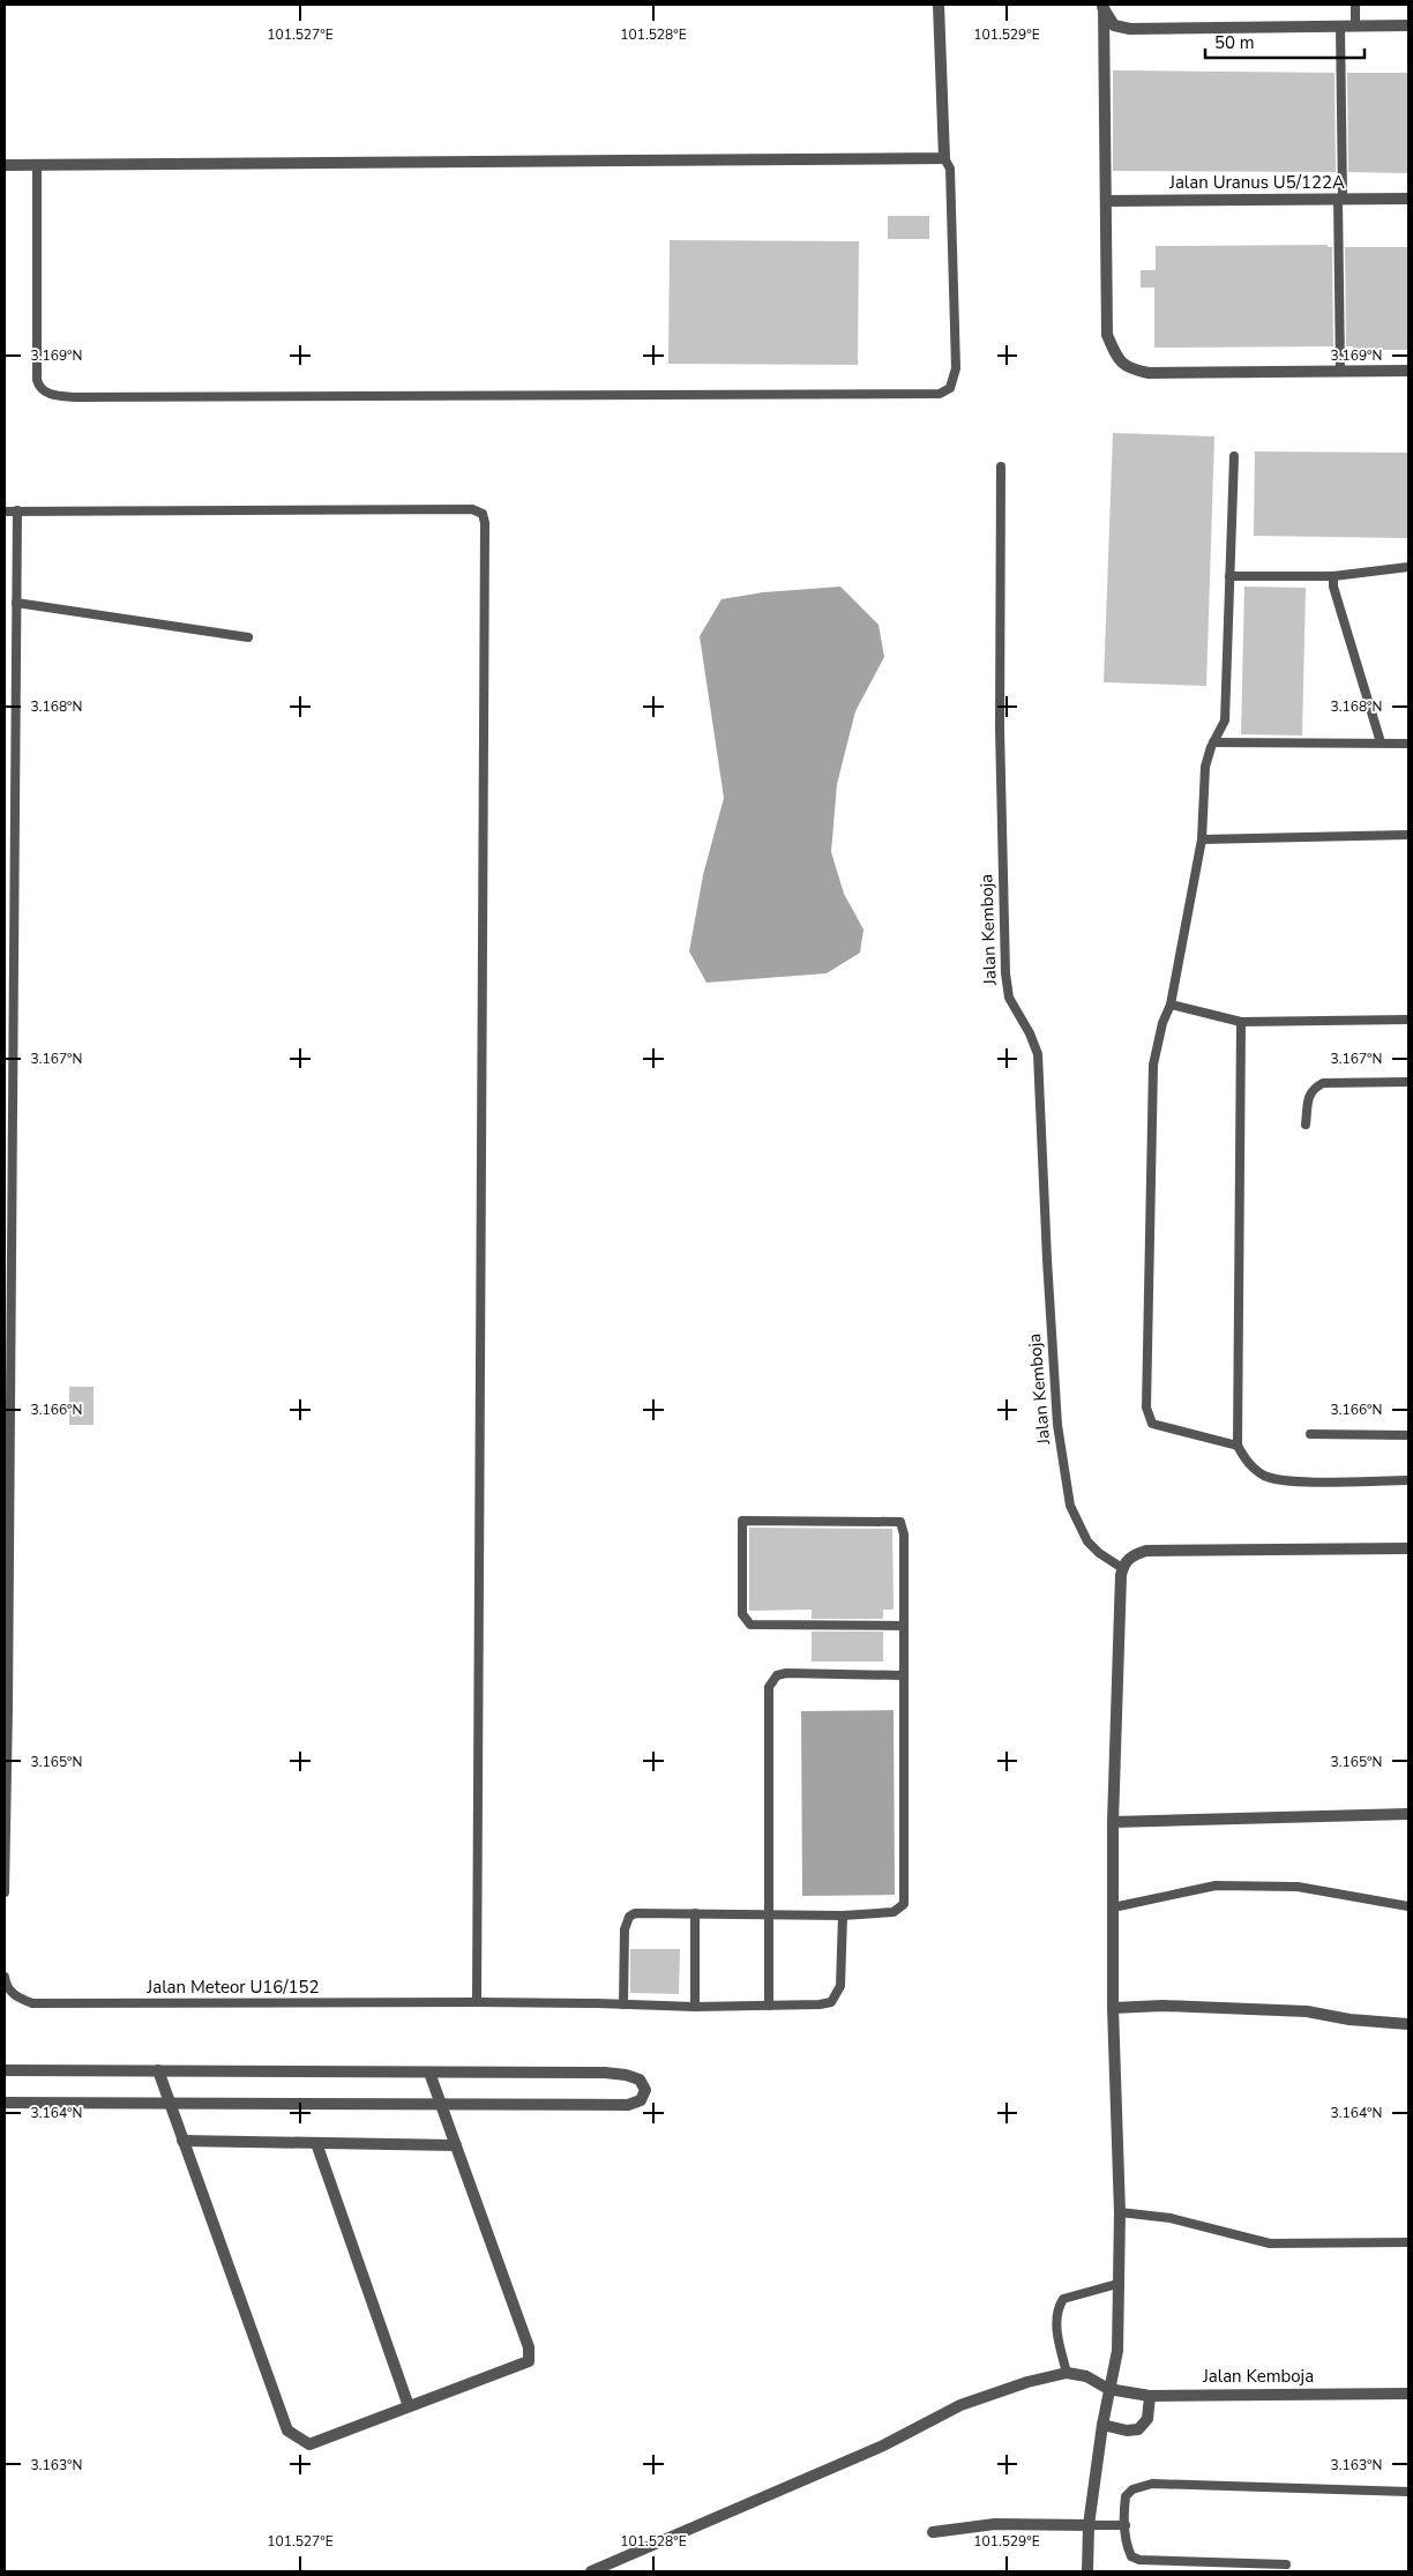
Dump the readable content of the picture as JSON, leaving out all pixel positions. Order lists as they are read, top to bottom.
{
  "streets": {
    "street": ["Jalan Uranus U5/122A", "Jalan Kemboja"],
    "lane": ["Jalan Meteor U16/152"]
  },
  "scale_bar": "50 m",
  "coordinates": [
    "101.527°E",
    "101.528°E",
    "101.529°E",
    "3.169°N",
    "3.168°N",
    "3.167°N",
    "3.166°N",
    "3.165°N",
    "3.164°N",
    "3.163°N"
  ]
}
